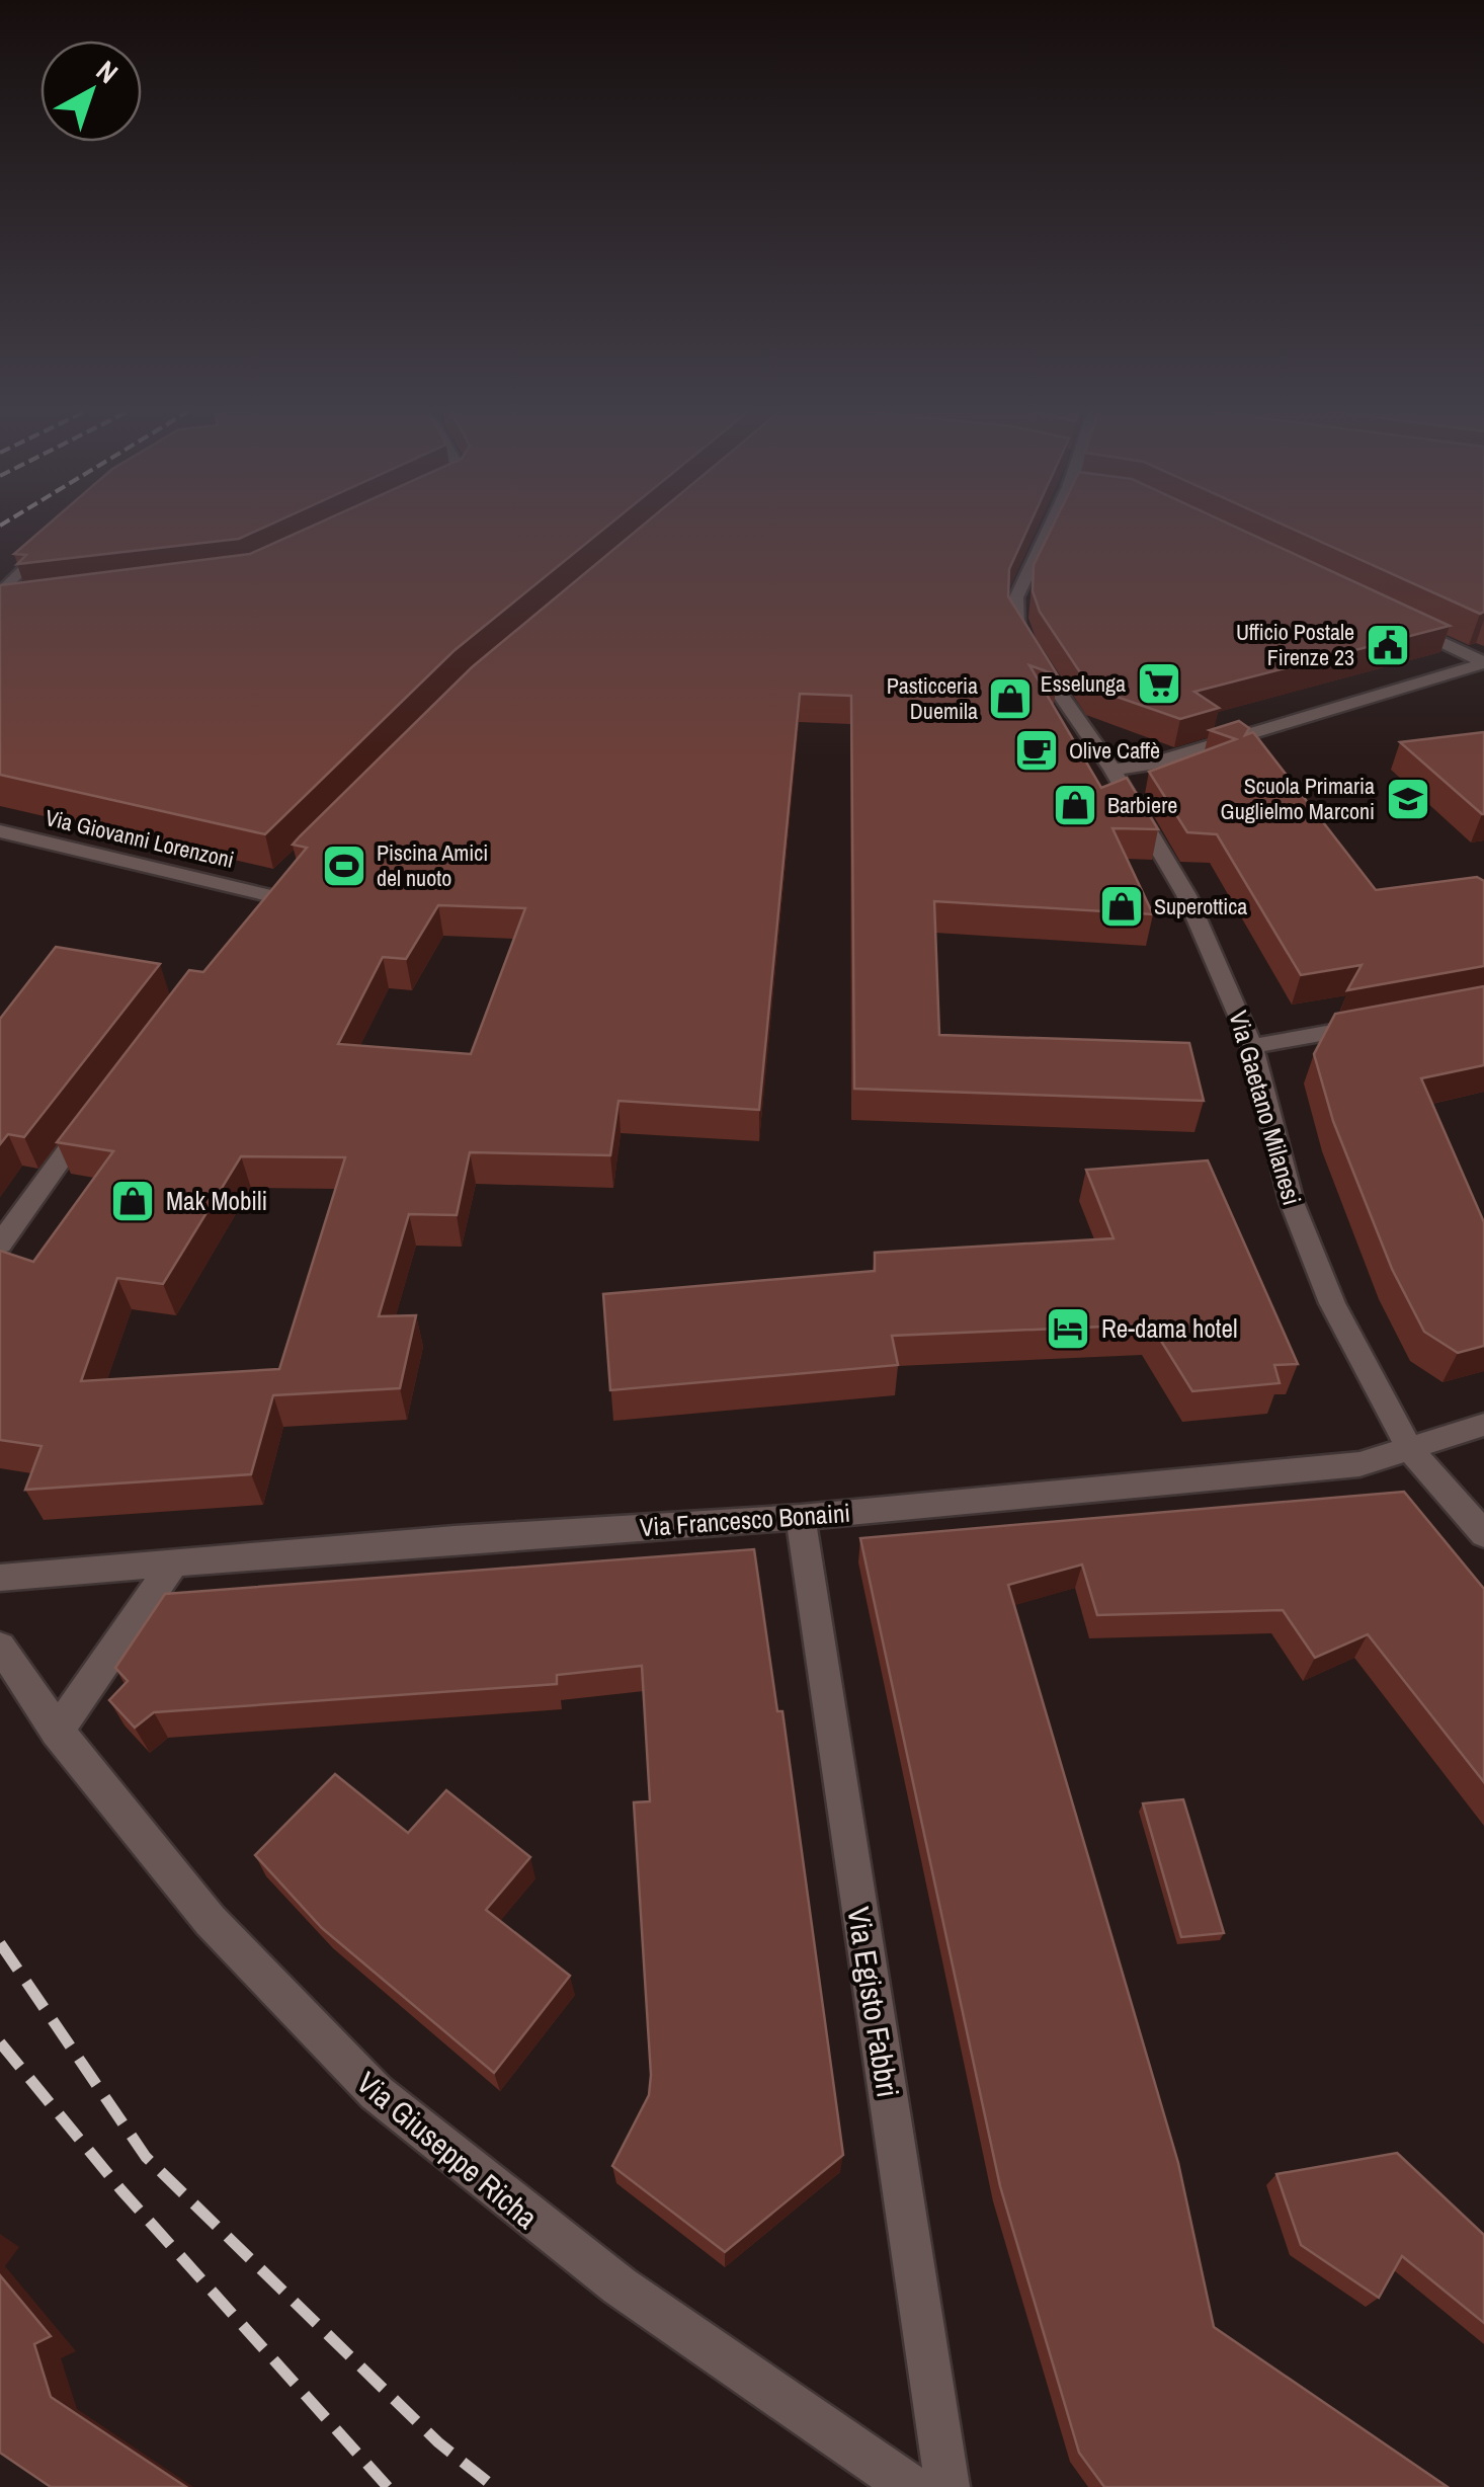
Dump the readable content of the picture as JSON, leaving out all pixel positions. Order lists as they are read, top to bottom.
{
  "streets": {
    "street": [
      "Via Giovanni Lorenzoni",
      "Via Gaetano Milanesi",
      "Via Francesco Bonaini",
      "Via Egisto Fabbri",
      "Via Giuseppe Richa"
    ]
  },
  "crossings": [
    ["Via Gaetano Milanesi", "Via Francesco Bonaini"],
    ["Via Francesco Bonaini", "Via Egisto Fabbri"]
  ],
  "places": {
    "public building": ["Ufficio Postale Firenze 23"],
    "supermarket": ["Esselunga"],
    "shop": [
      "Pasticceria Duemila",
      "Barbiere",
      "Superottica",
      "Mak Mobili"
    ],
    "cafe": ["Olive Caffè"],
    "school or university": ["Scuola Primaria Guglielmo Marconi"],
    "sports": ["Piscina Amici del nuoto"],
    "hotel": ["Re-dama hotel"]
  },
  "north": "top right"
}
